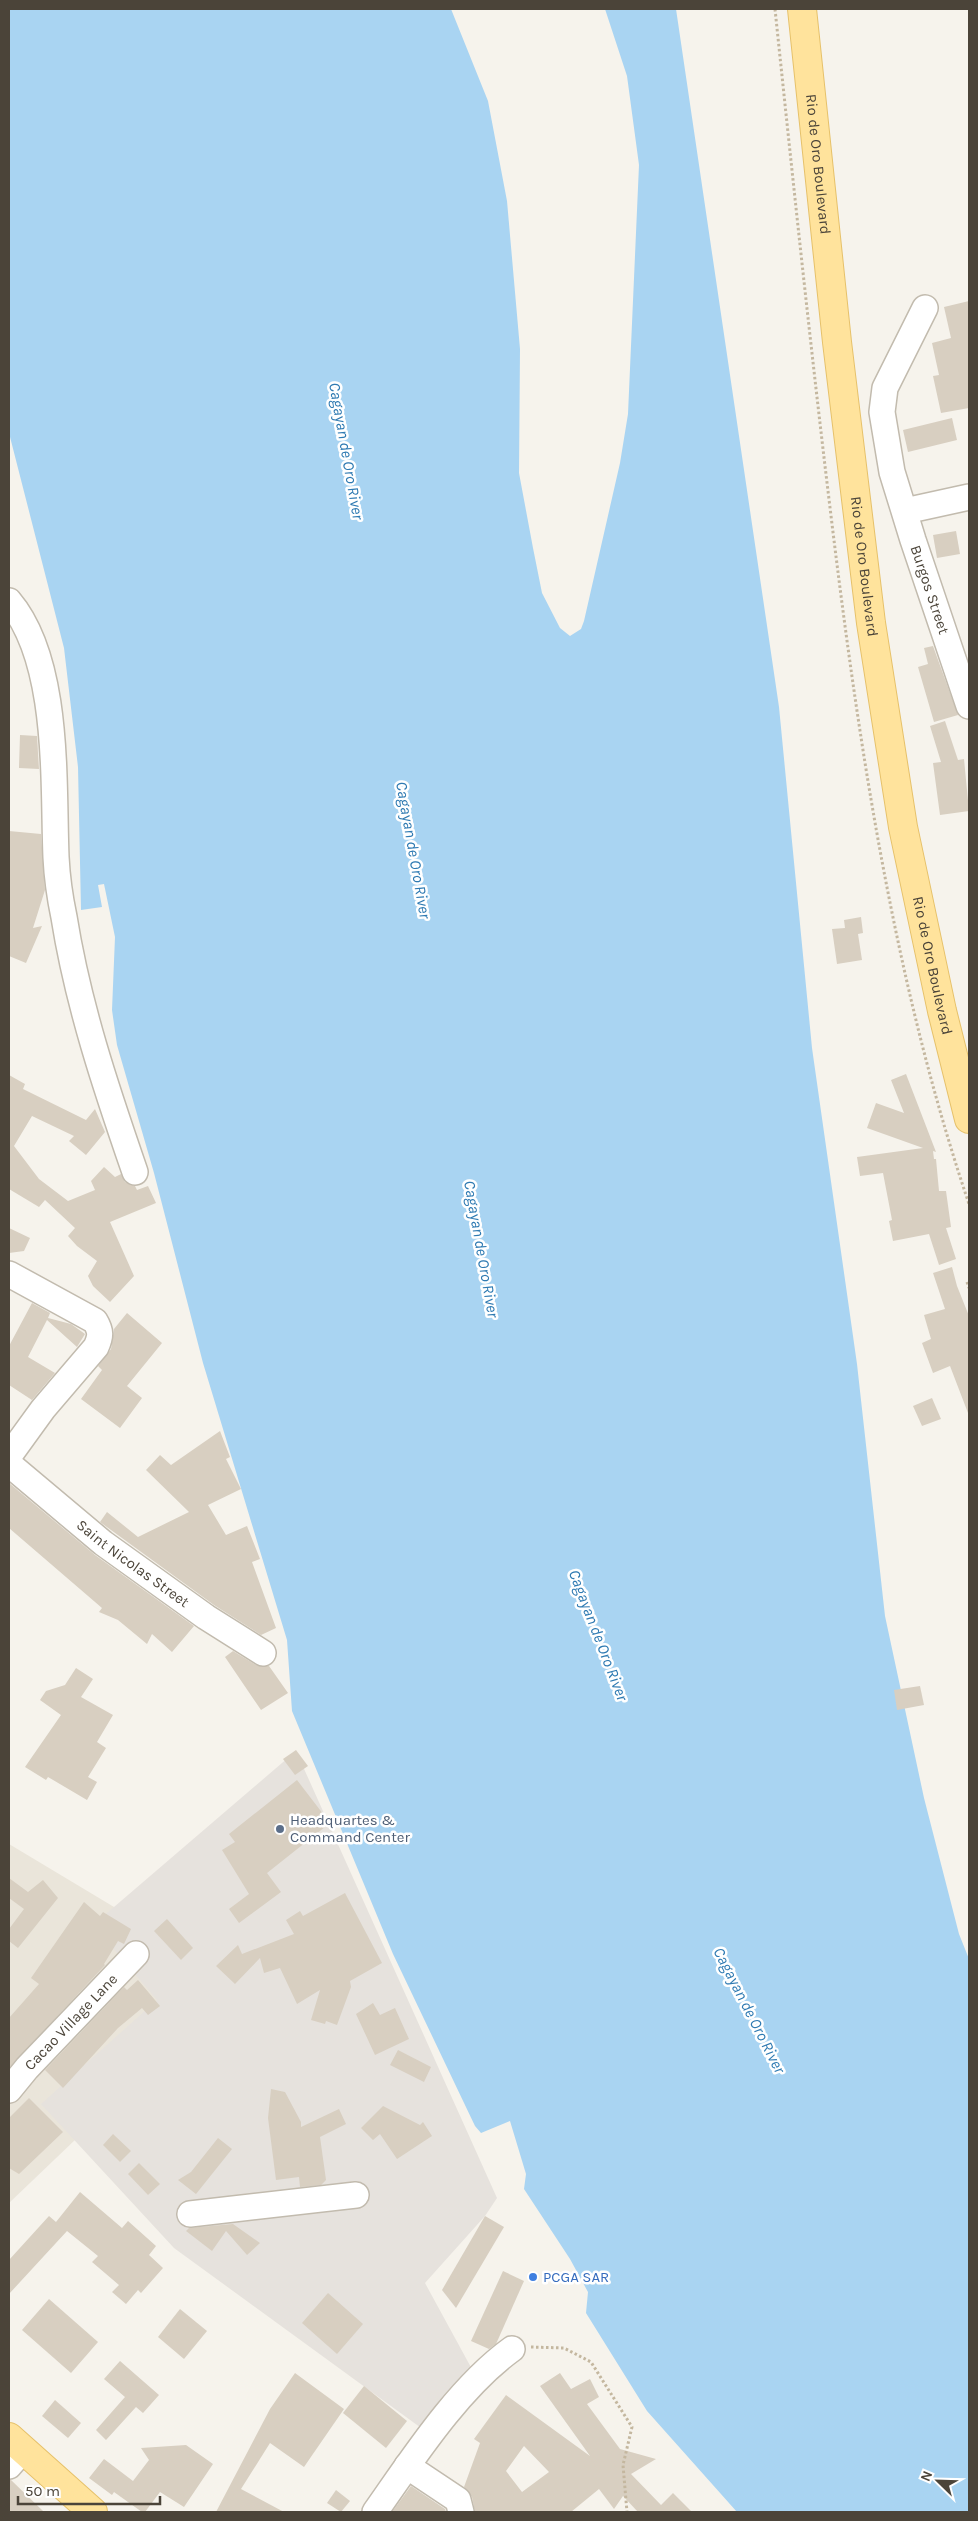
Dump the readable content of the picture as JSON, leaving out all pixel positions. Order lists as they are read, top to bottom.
{
  "streets": {
    "main road": ["Rio de Oro Boulevard"],
    "street": ["Burgos Street", "Saint Nicolas Street", "Cacao Village Lane"]
  },
  "water": ["Cagayan de Oro River"],
  "places": ["Headquartes & Command Center", "PCGA SAR"],
  "scale_bar": "50 m",
  "north": "top left"
}
